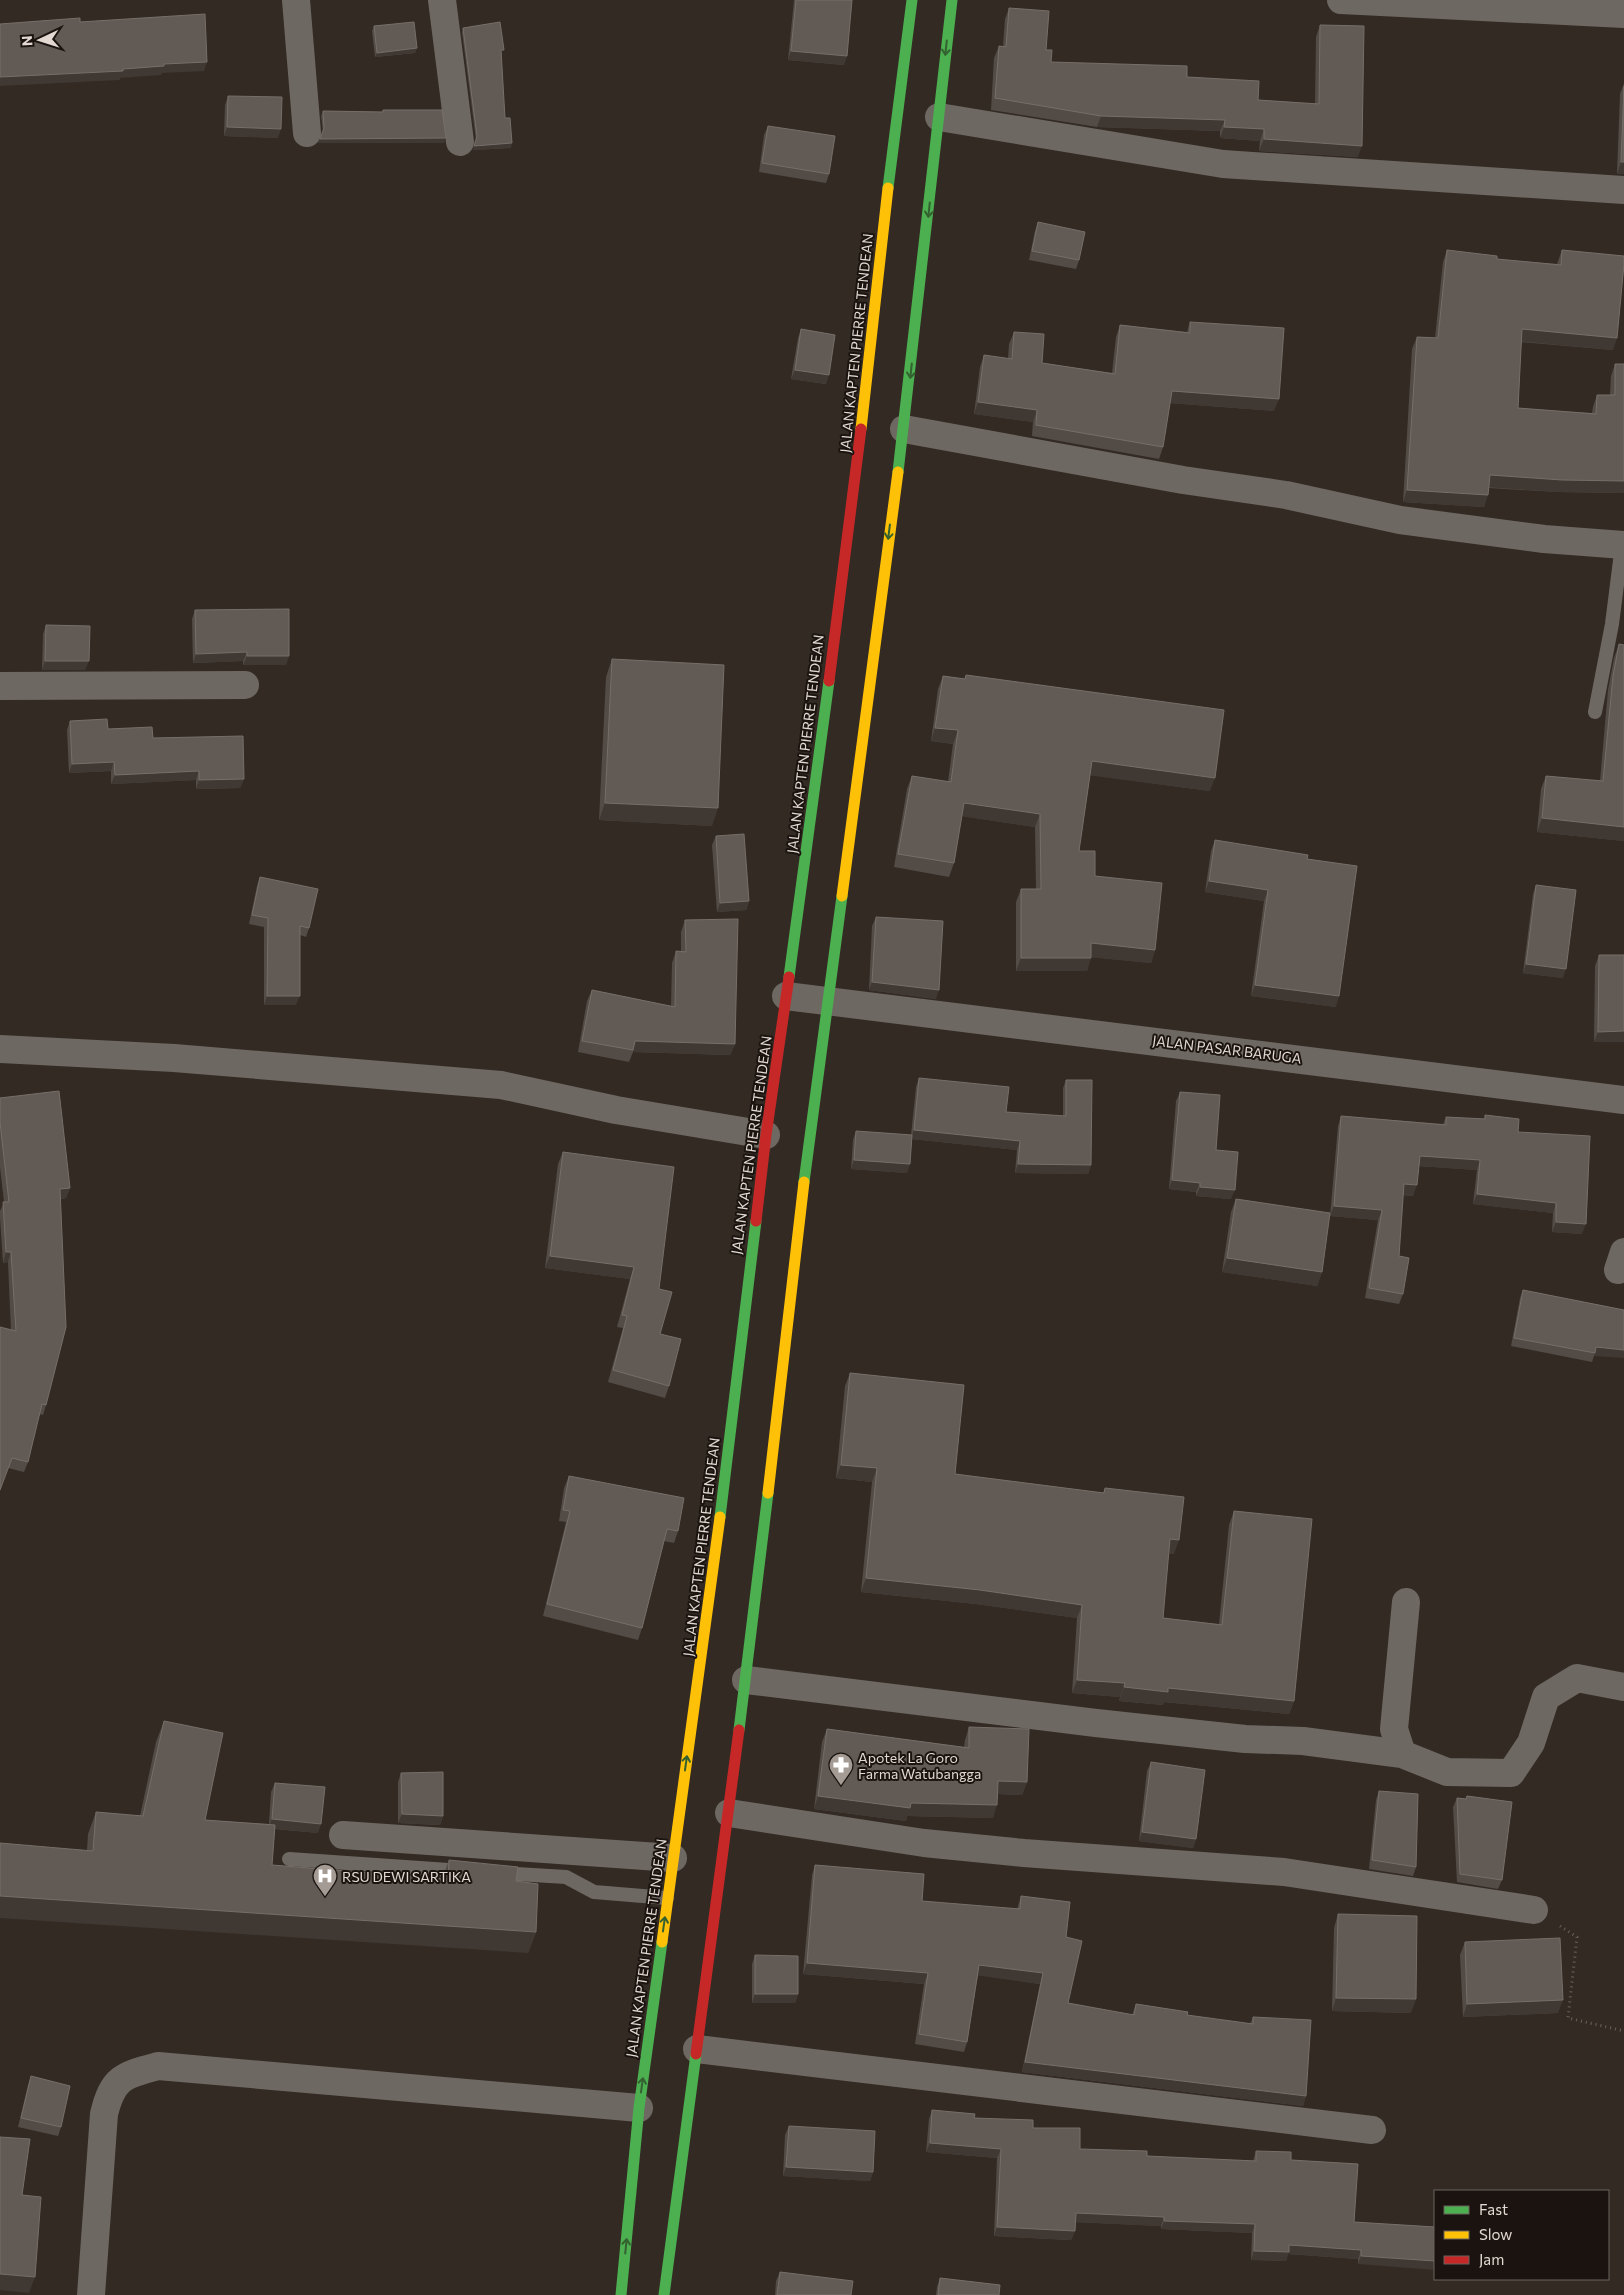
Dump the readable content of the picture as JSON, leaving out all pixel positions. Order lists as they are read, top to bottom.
{
  "streets": {
    "highway": ["JALAN KAPTEN PIERRE TENDEAN"],
    "street": ["JALAN PASAR BARUGA"]
  },
  "crossings": [
    ["JALAN KAPTEN PIERRE TENDEAN", "JALAN PASAR BARUGA"]
  ],
  "places": {
    "pharmacy": ["Apotek La Goro Farma Watubangga"],
    "hospital": ["RSU DEWI SARTIKA"]
  },
  "legend": ["Fast", "Slow", "Jam"],
  "north": "left"
}
